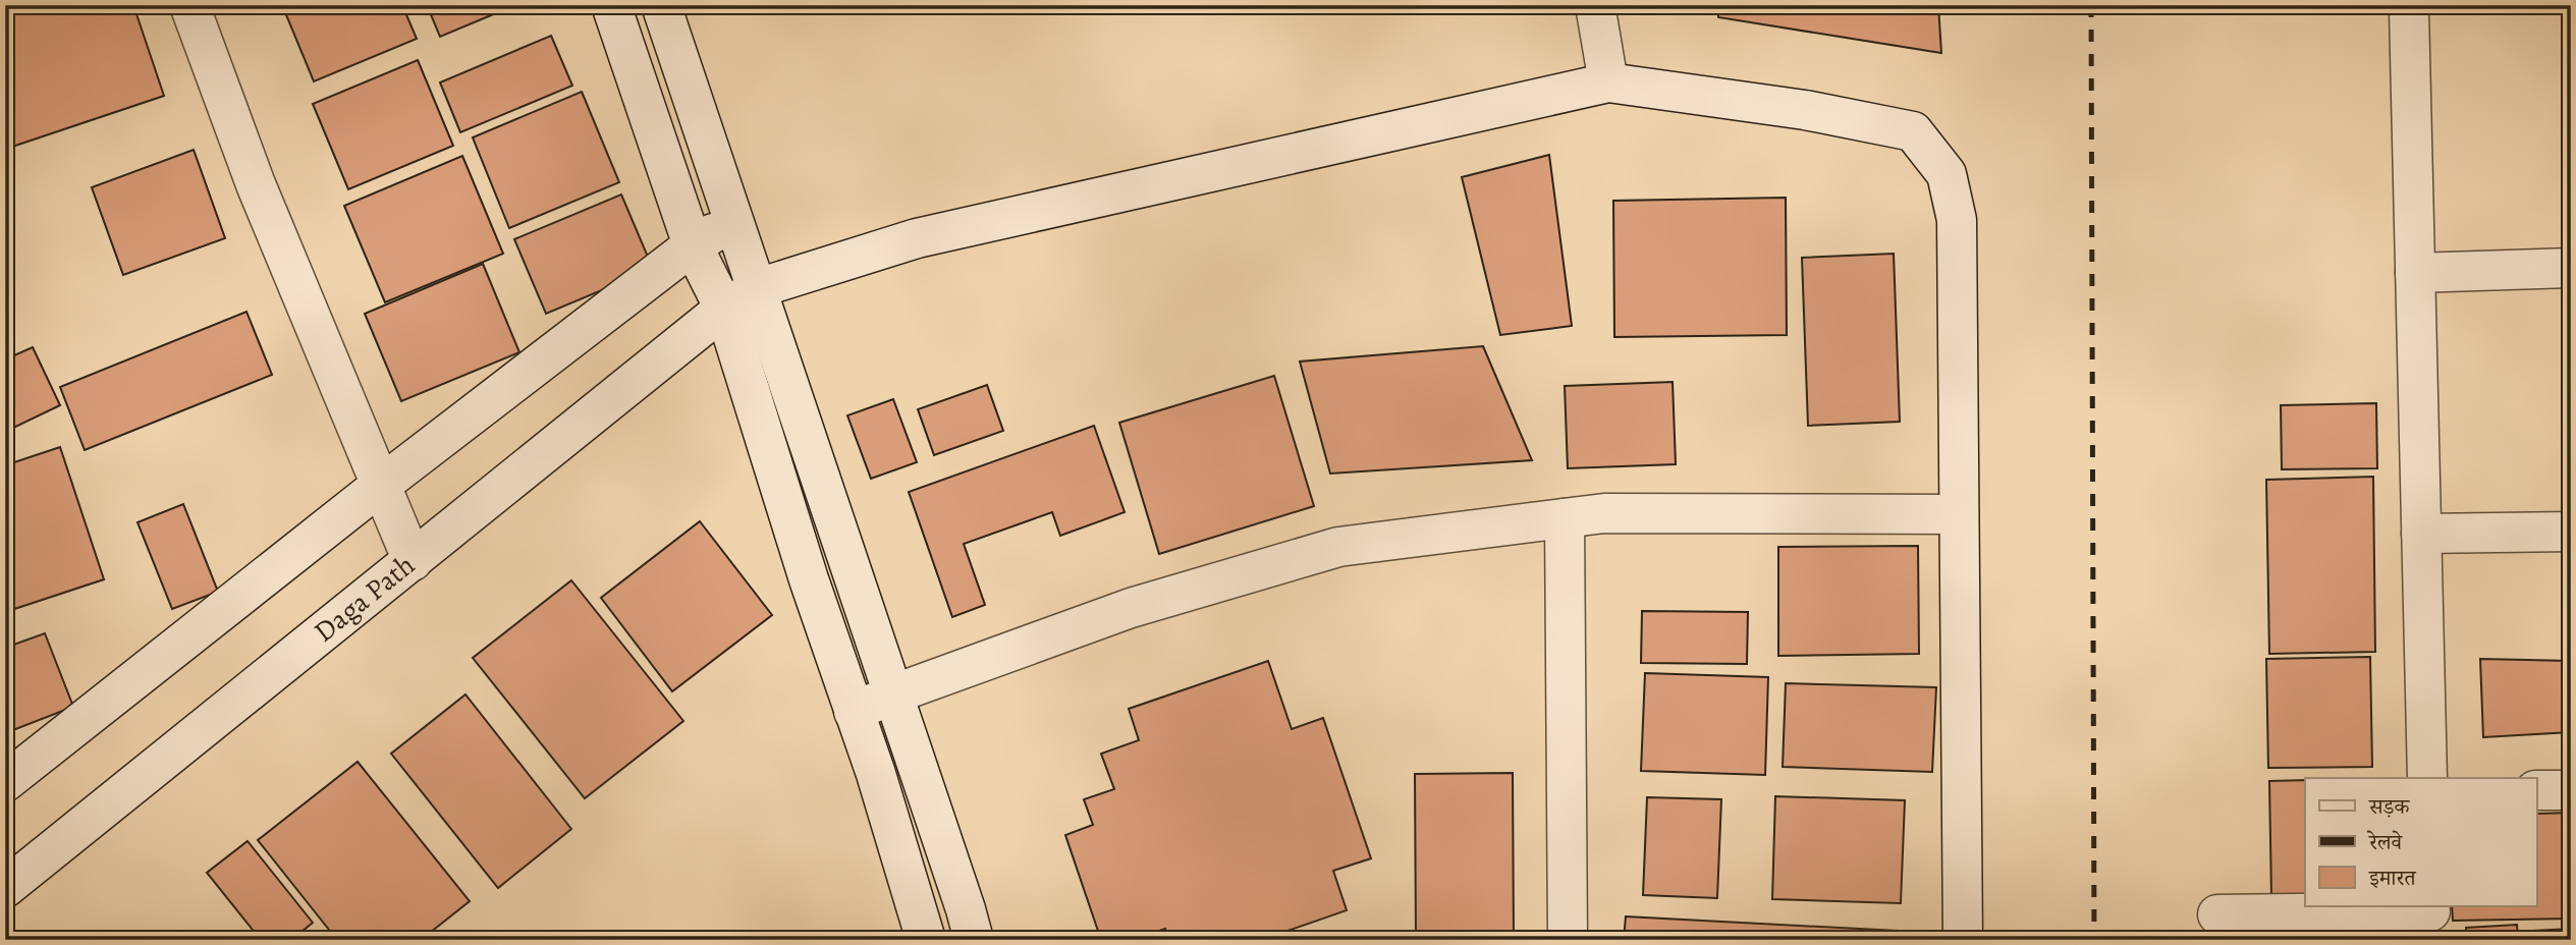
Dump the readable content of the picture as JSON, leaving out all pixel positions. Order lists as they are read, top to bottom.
{
  "streets": {
    "street": ["Daga Path"]
  },
  "legend": ["सड़क", "रेलवे", "इमारत"]
}
